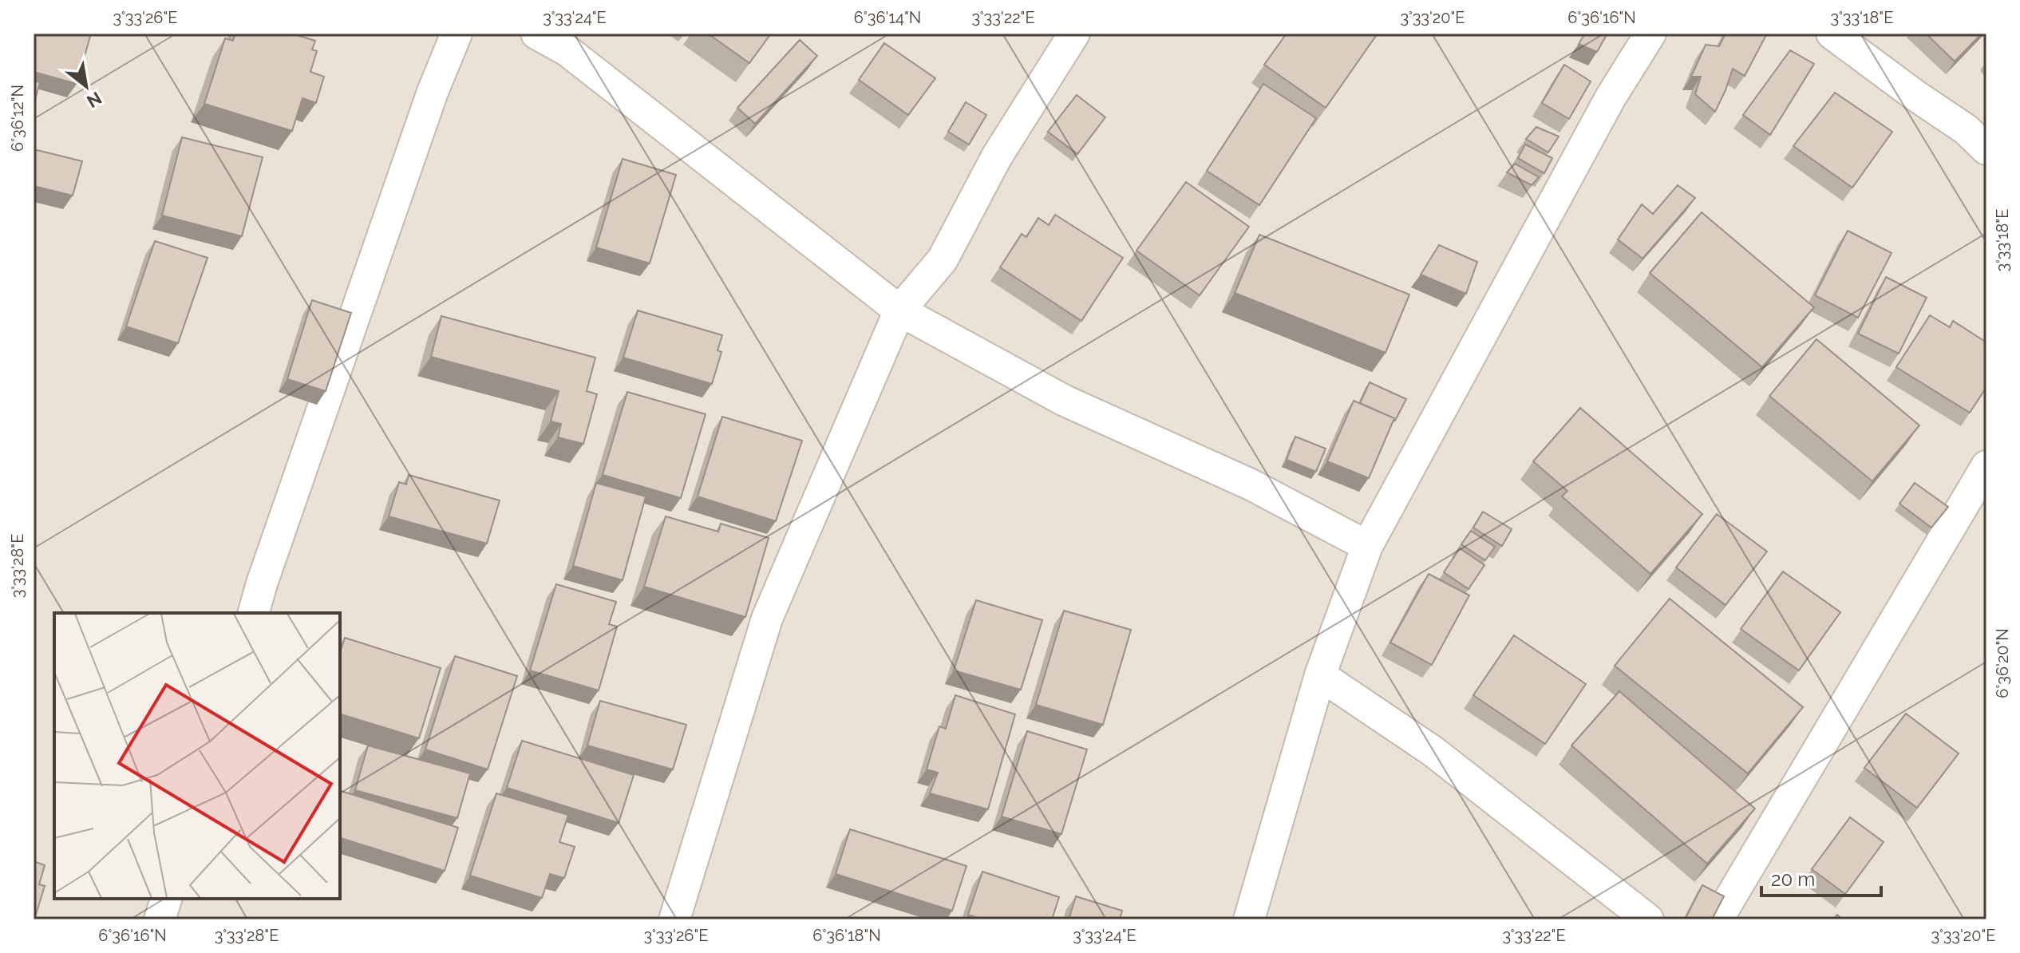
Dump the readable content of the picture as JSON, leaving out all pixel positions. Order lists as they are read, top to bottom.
{
  "scale_bar": "20 m",
  "north": "bottom right",
  "coordinates": [
    "3°33'26\"E",
    "3°33'24\"E",
    "6°36'14\"N",
    "3°33'22\"E",
    "3°33'20\"E",
    "6°36'16\"N",
    "3°33'18\"E",
    "6°36'12\"N",
    "3°33'28\"E",
    "6°36'20\"N",
    "6°36'18\"N"
  ]
}
